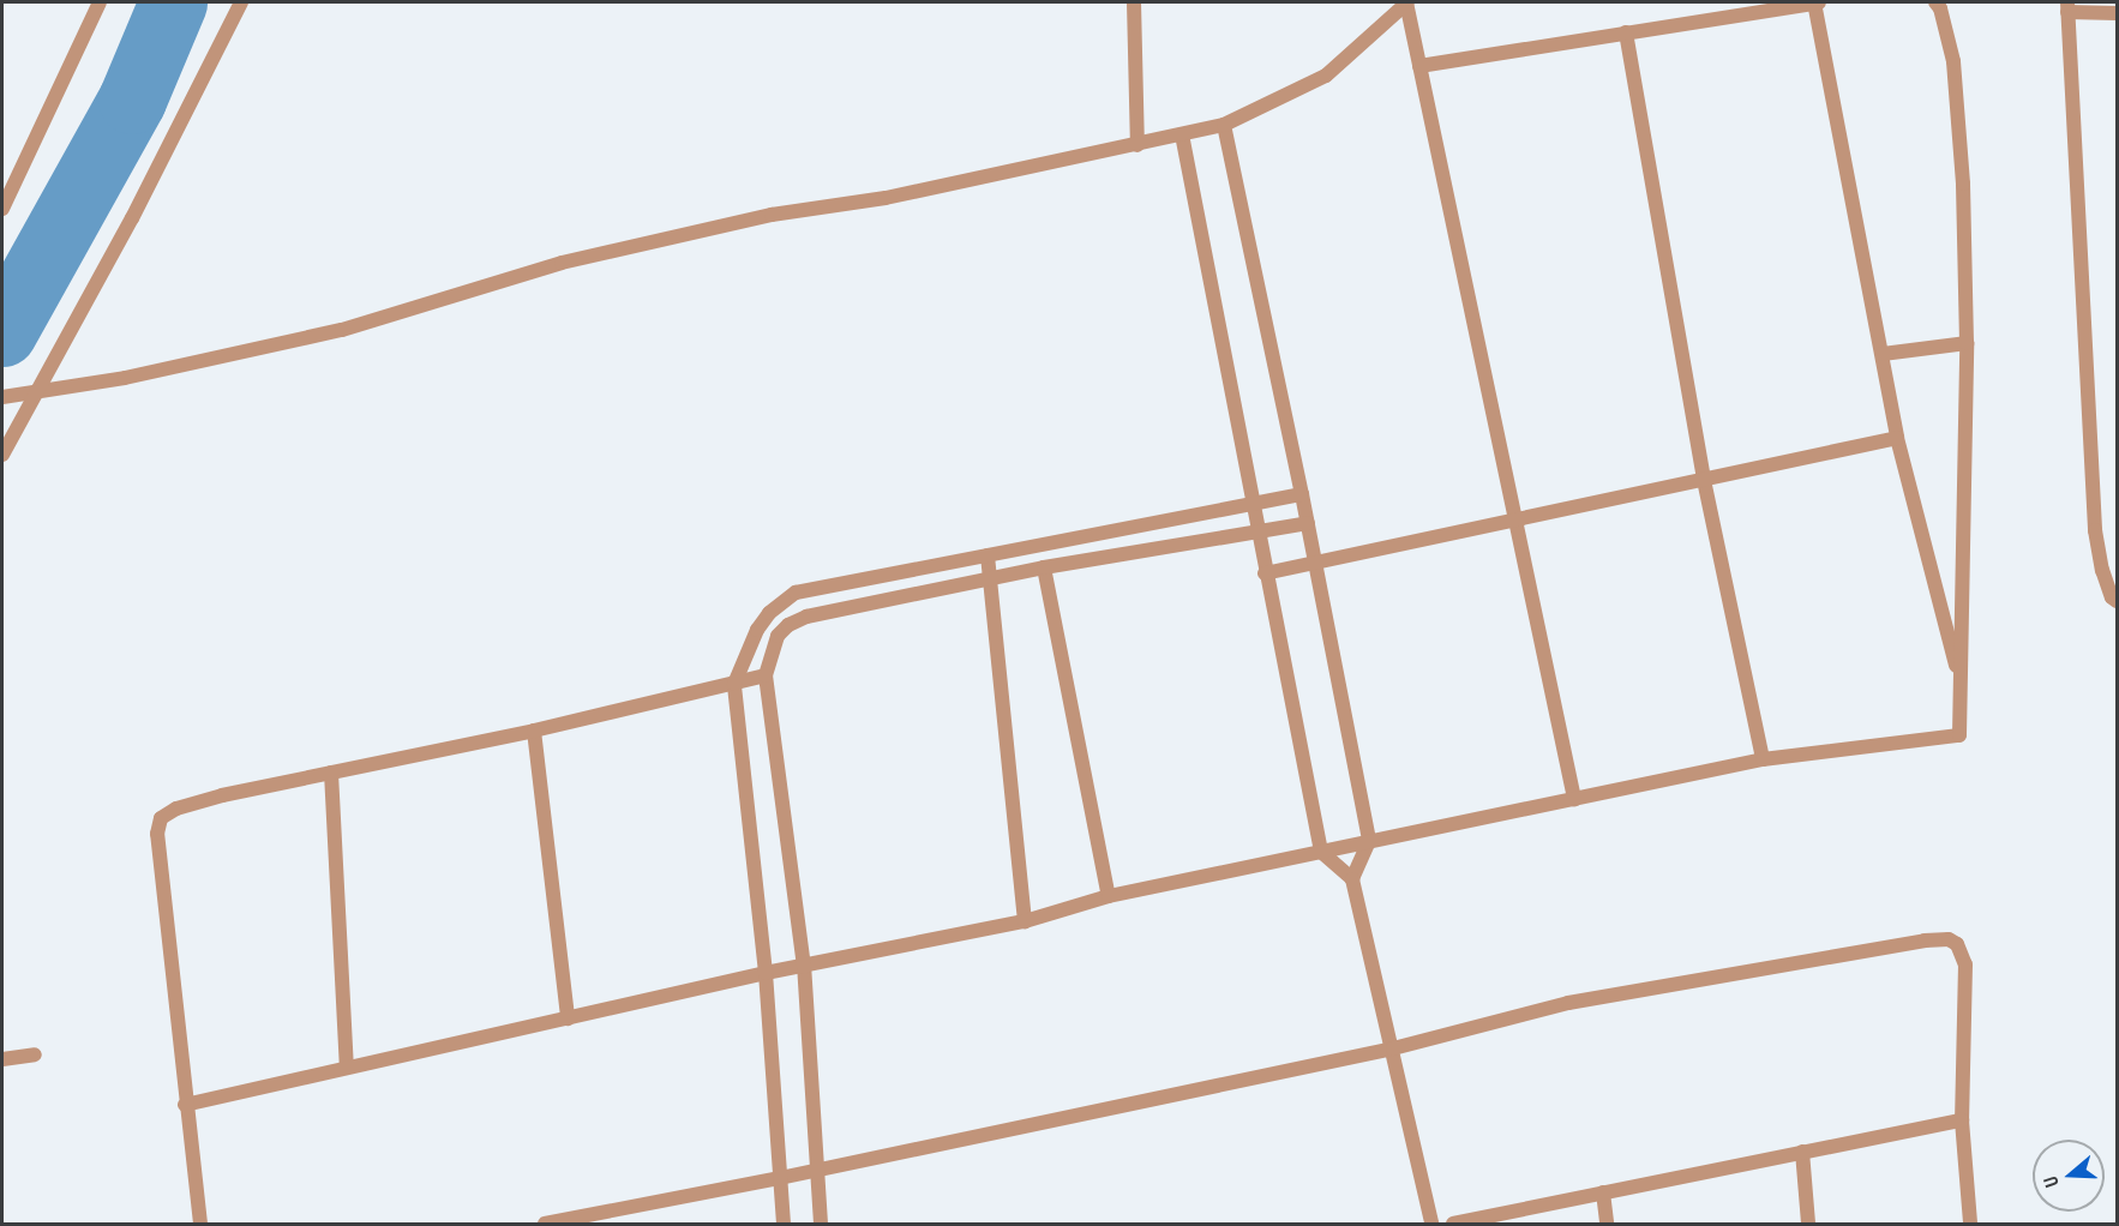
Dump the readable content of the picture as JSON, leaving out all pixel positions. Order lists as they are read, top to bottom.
{
  "north": "left"
}
